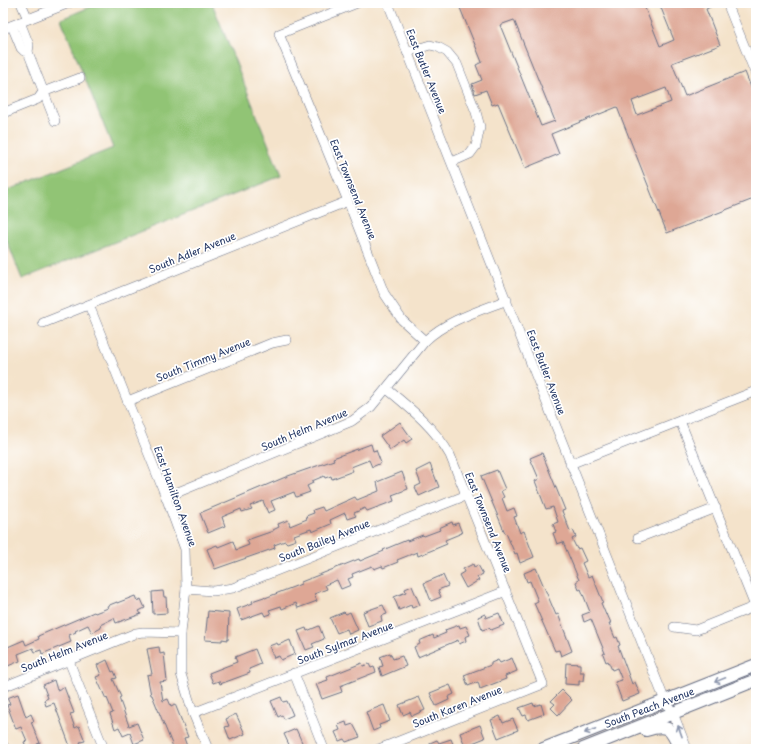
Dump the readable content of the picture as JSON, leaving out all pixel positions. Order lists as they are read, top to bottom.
{
  "streets": {
    "main road": ["South Peach Avenue"],
    "street": [
      "East Butler Avenue",
      "East Townsend Avenue",
      "South Adler Avenue",
      "South Timmy Avenue",
      "South Helm Avenue",
      "East Hamilton Avenue",
      "South Bailey Avenue",
      "South Sylmar Avenue",
      "South Karen Avenue"
    ]
  },
  "crossings": [
    ["East Butler Avenue", "South Helm Avenue"],
    ["East Butler Avenue", "South Peach Avenue"],
    ["East Townsend Avenue", "South Adler Avenue"],
    ["East Townsend Avenue", "South Helm Avenue"],
    ["East Townsend Avenue", "South Bailey Avenue"],
    ["East Townsend Avenue", "South Sylmar Avenue"],
    ["East Townsend Avenue", "South Karen Avenue"],
    ["South Adler Avenue", "East Hamilton Avenue"],
    ["South Timmy Avenue", "East Hamilton Avenue"],
    ["South Helm Avenue", "East Hamilton Avenue"],
    ["East Hamilton Avenue", "South Bailey Avenue"],
    ["East Hamilton Avenue", "South Sylmar Avenue"]
  ]
}
